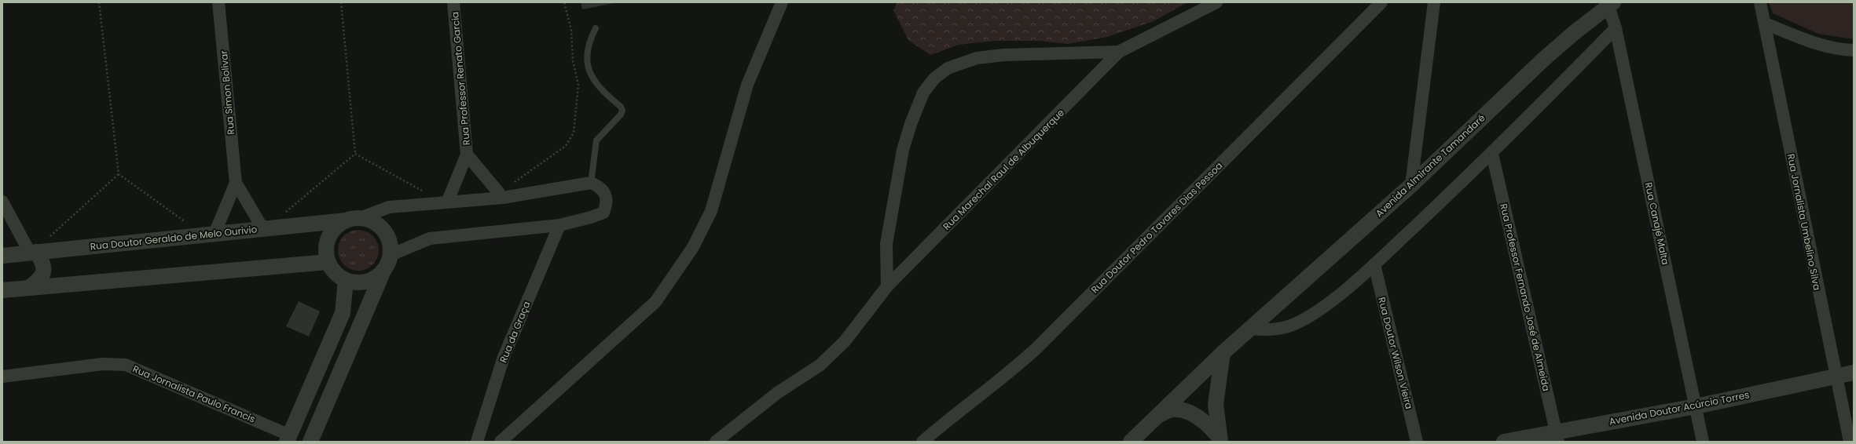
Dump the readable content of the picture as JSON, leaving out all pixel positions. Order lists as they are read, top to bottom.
{
  "streets": {
    "street": [
      "Rua Professor Renato Garcia",
      "Rua Simon Bolivar",
      "Avenida Almirante Tamandaré",
      "Rua Marechal Raul de Albuquerque",
      "Rua Jornalista Umbelino Silva",
      "Rua Canajé Malta",
      "Rua Doutor Pedro Tavares Dias Pessoa",
      "Rua Doutor Geraldo de Melo Ourivio",
      "Rua Professor Fernando José de Almeida",
      "Rua da Graça",
      "Rua Doutor Wilson Vieira",
      "Rua Jornalista Paulo Francis",
      "Avenida Doutor Acúrcio Torres"
    ]
  },
  "crossings": [
    ["Rua Professor Renato Garcia", "Rua Doutor Geraldo de Melo Ourivio"],
    ["Rua Simon Bolivar", "Rua Doutor Geraldo de Melo Ourivio"],
    ["Avenida Almirante Tamandaré", "Rua Canajé Malta"],
    ["Rua Jornalista Umbelino Silva", "Avenida Doutor Acúrcio Torres"],
    ["Rua Canajé Malta", "Avenida Doutor Acúrcio Torres"],
    ["Rua Professor Fernando José de Almeida", "Avenida Doutor Acúrcio Torres"]
  ]
}
